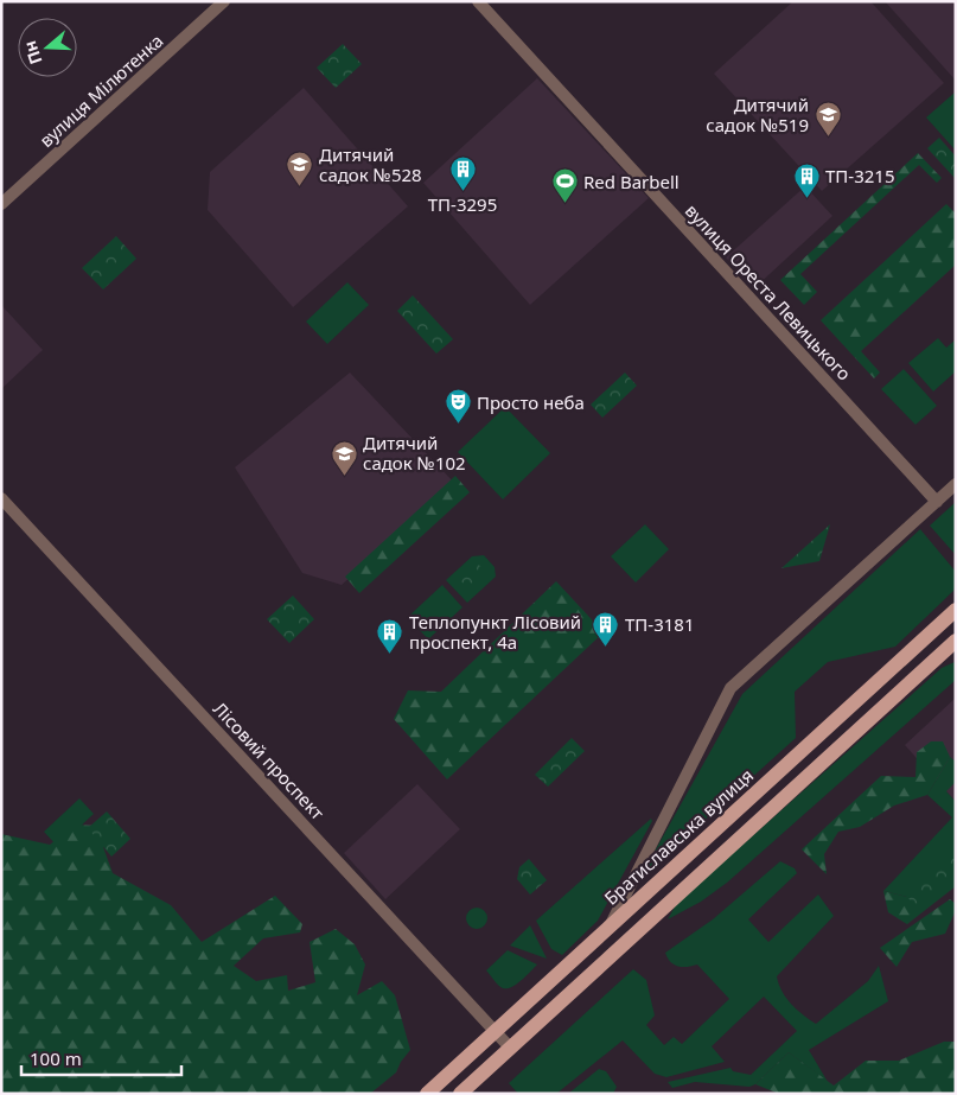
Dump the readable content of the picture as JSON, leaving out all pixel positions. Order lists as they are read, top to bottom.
{
  "streets": {
    "main road": ["Братиславська вулиця"],
    "street": ["вулиця Мілютенка", "вулиця Ореста Левицького", "Лісовий проспект"]
  },
  "crossings": [
    ["Лісовий проспект", "Братиславська вулиця"]
  ],
  "places": {
    "school or university": ["Дитячий садок №519", "Дитячий садок №528", "Дитячий садок №102"],
    "building": [
      "ТП-3295",
      "ТП-3215",
      "ТП-3181",
      "Теплопункт Лісовий проспект, 4а"
    ],
    "sports": ["Red Barbell"],
    "theatre": ["Просто неба"]
  },
  "scale_bar": "100 m",
  "north": "left"
}
